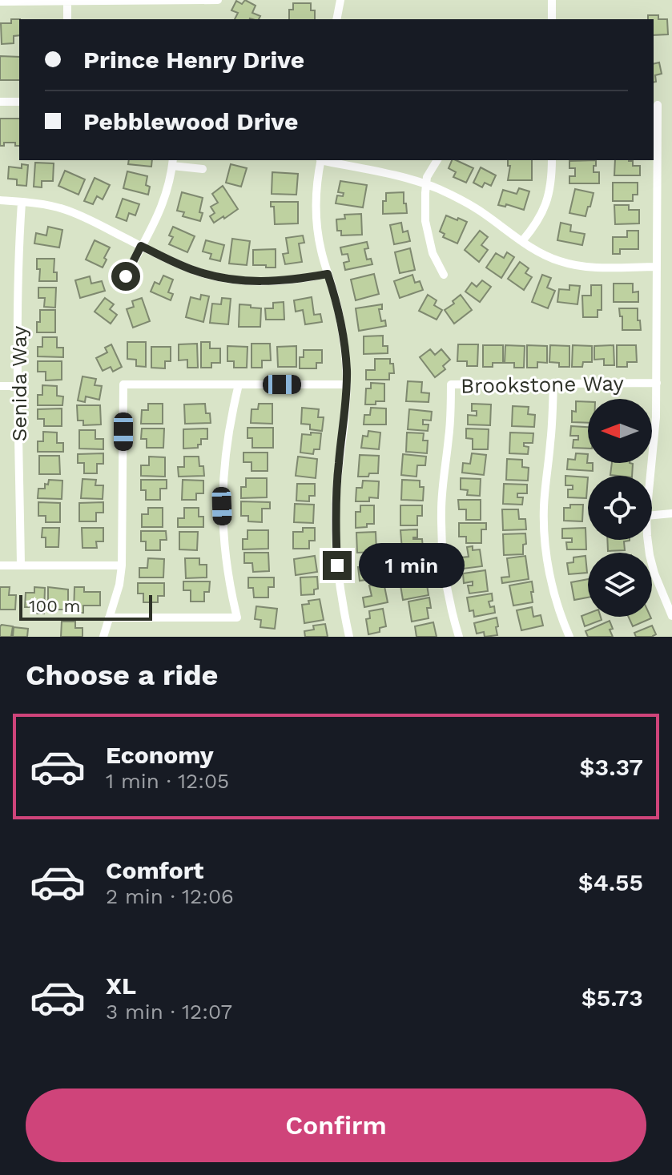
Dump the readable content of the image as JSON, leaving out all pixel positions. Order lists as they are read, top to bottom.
{
  "streets": {
    "street": ["Senida Way", "Brookstone Way"]
  },
  "scale_bar": "100 m",
  "north": "left",
  "page": {
    "banner": ["Prince Henry Drive", "Pebblewood Drive"],
    "bubble": "1 min",
    "scale": "100 m",
    "heading": "Choose a ride",
    "list": [
      {
        "name": "Economy",
        "note": "1 min · 12:05",
        "value": "$3.37"
      },
      {
        "name": "Comfort",
        "note": "2 min · 12:06",
        "value": "$4.55"
      },
      {
        "name": "XL",
        "note": "3 min · 12:07",
        "value": "$5.73"
      }
    ],
    "buttons": "Confirm"
  }
}
